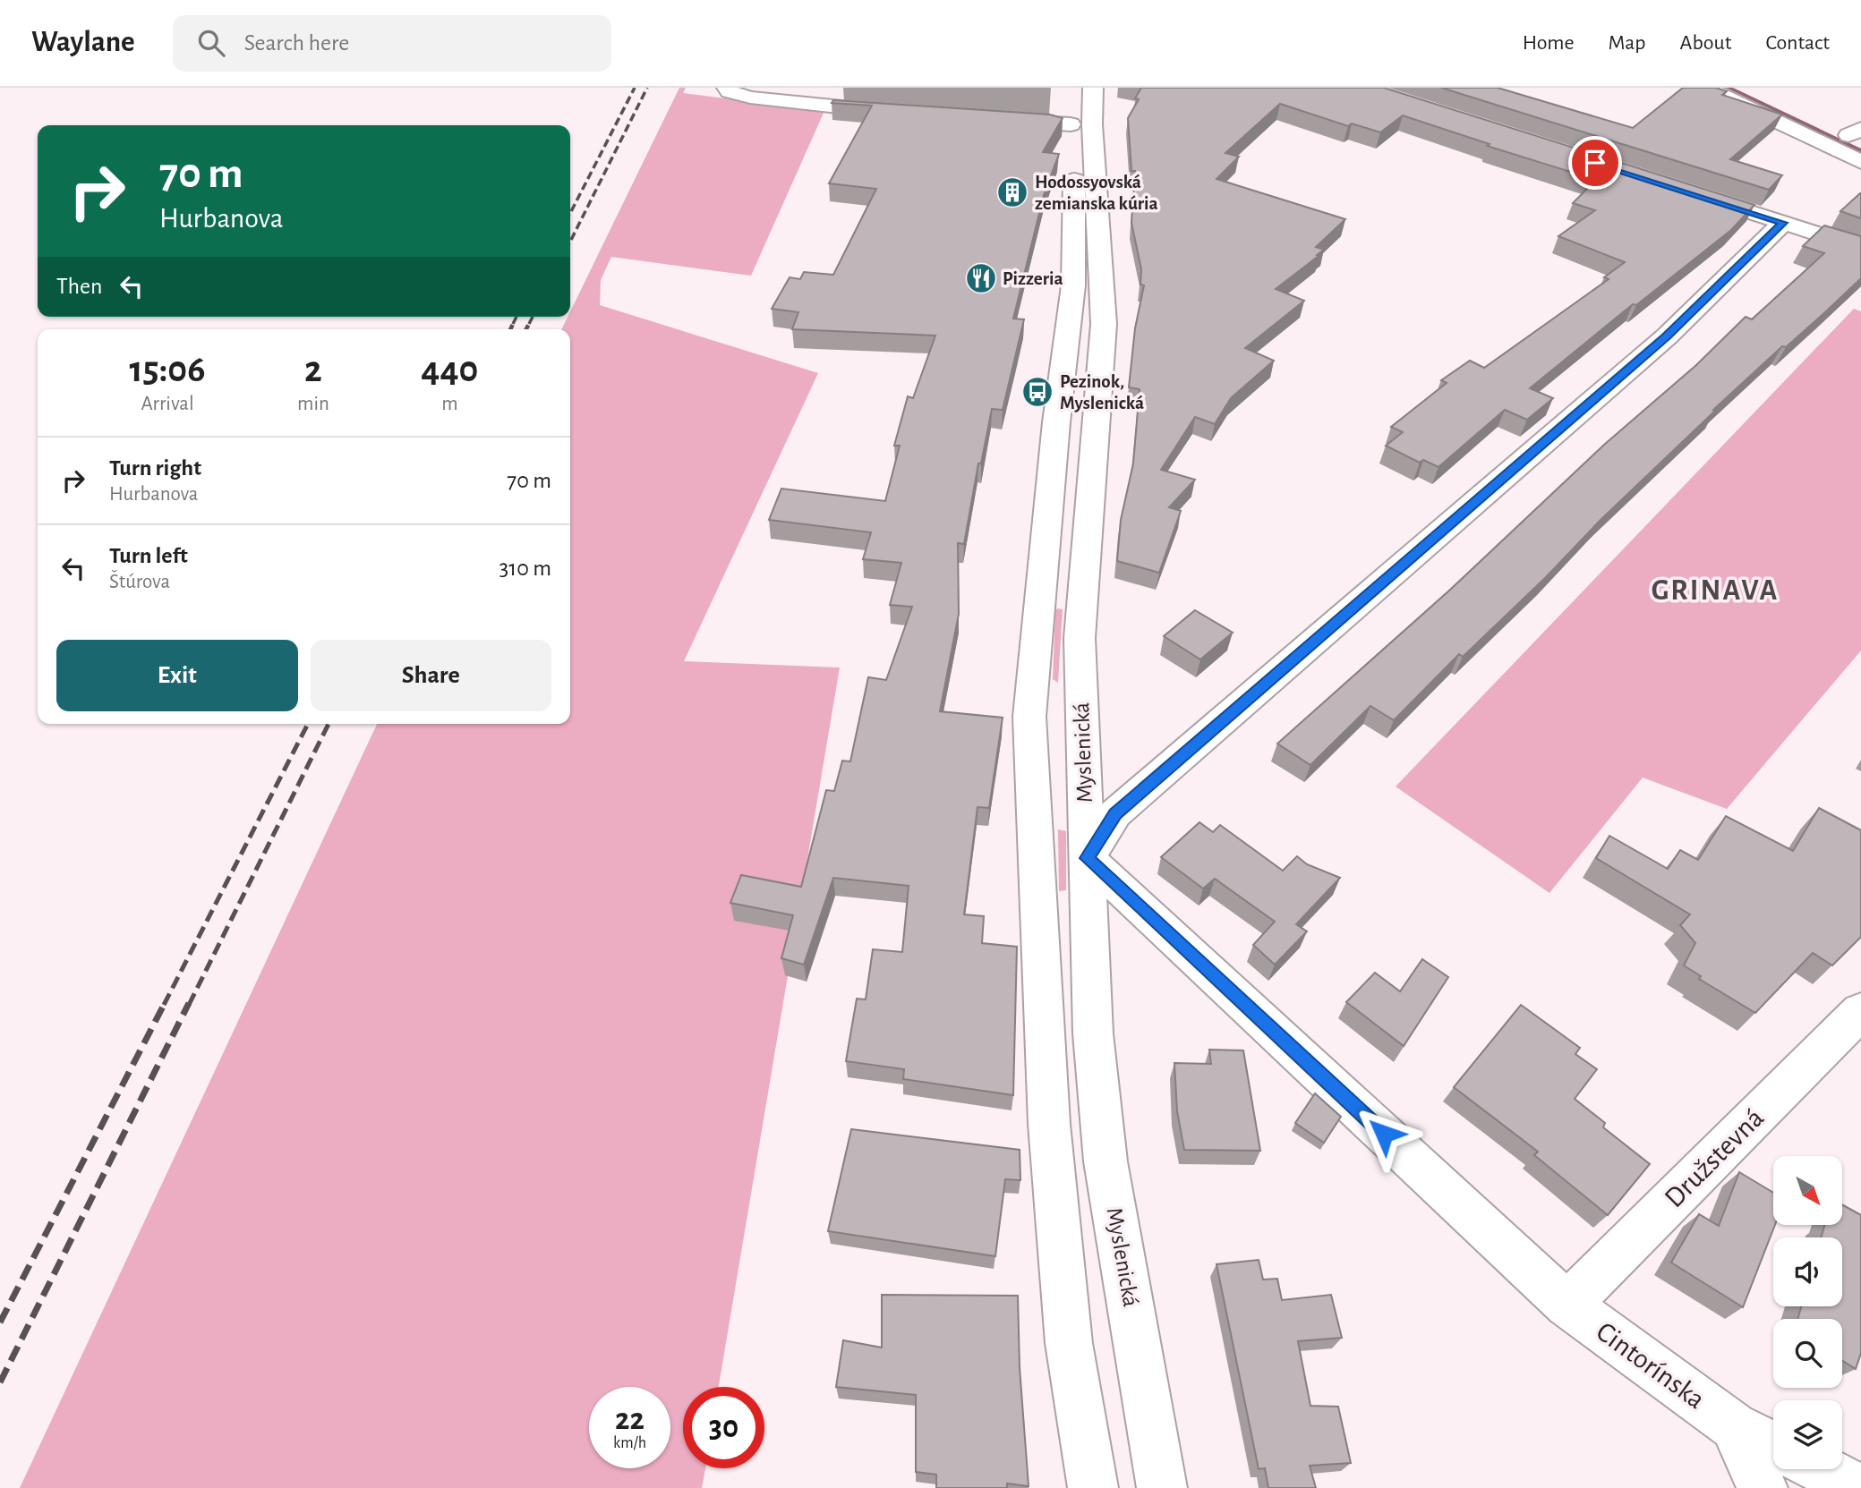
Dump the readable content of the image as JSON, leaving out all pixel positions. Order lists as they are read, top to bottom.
{
  "streets": {
    "main road": ["Myslenická", "Družstevná", "Cintorínska"]
  },
  "crossings": [
    ["Myslenická", "Cintorínska"],
    ["Družstevná", "Cintorínska"]
  ],
  "districts": ["GRINAVA"],
  "places": {
    "building": ["Hodossyovská zemianska kúria"],
    "restaurant": ["Pizzeria"],
    "bus stop": ["Pezinok, Myslenická"]
  },
  "north": "bottom right",
  "page": {
    "header": "Waylane",
    "search": "Search here",
    "nav": [
      "Home",
      "Map",
      "About",
      "Contact"
    ],
    "turn": ["70 m", "Hurbanova"],
    "then": "Then",
    "eta": [
      "15:06",
      "Arrival",
      "2",
      "min",
      "440",
      "m"
    ],
    "list": [
      {
        "name": "Turn right",
        "note": "Hurbanova",
        "value": "70 m"
      },
      {
        "name": "Turn left",
        "note": "Štúrova",
        "value": "310 m"
      }
    ],
    "buttons": ["Exit", "Share"],
    "speed": "22 km/h",
    "limit": "30"
  }
}
